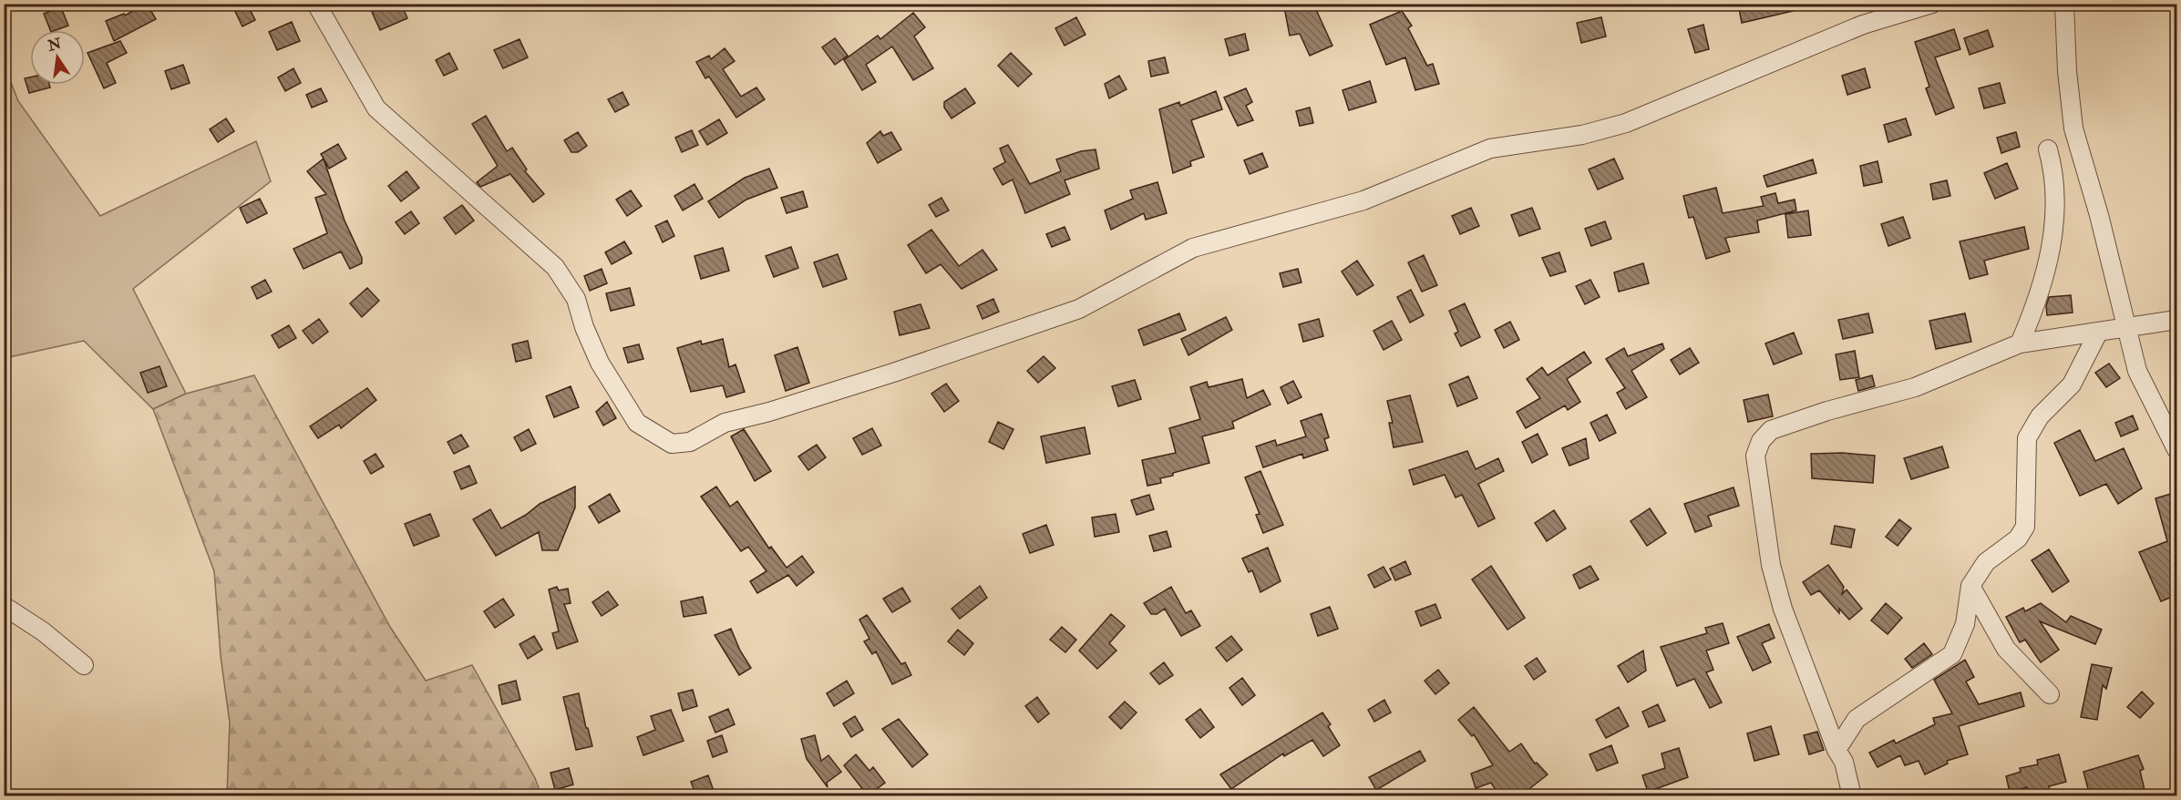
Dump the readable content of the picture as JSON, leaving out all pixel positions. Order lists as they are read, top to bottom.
{
  "north": "top"
}
